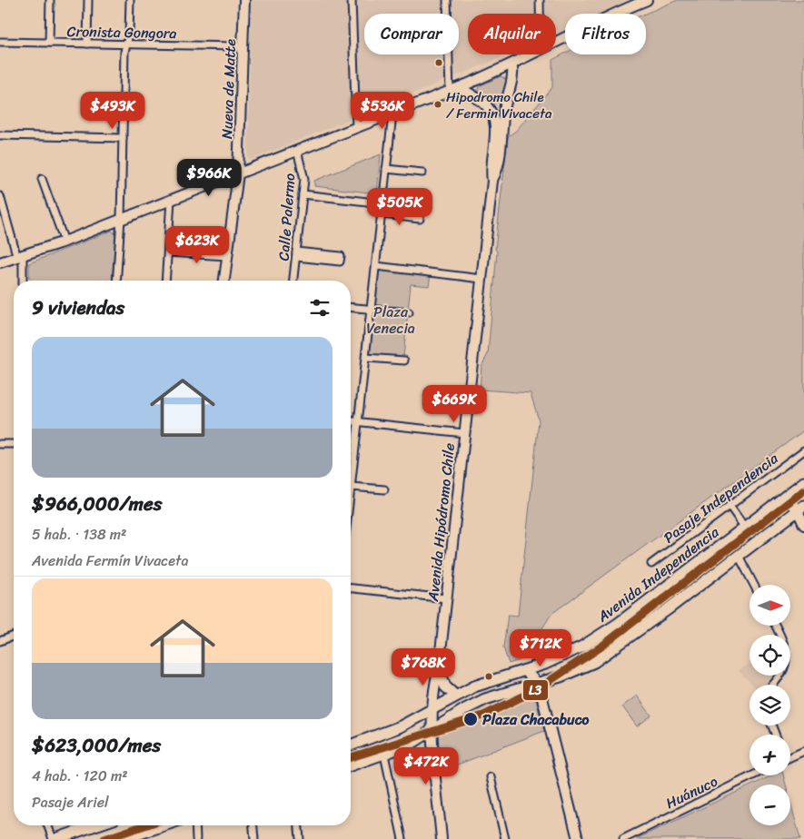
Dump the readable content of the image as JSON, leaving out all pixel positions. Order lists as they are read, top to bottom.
{
  "streets": {
    "main road": ["Avenida Independencia"],
    "street": [
      "Cronista Gongora",
      "Nueva de Matte",
      "Calle Palermo",
      "Pasaje Independencia",
      "Avenida Hipódromo Chile",
      "Huánuco"
    ]
  },
  "crossings": [
    ["Cronista Gongora", "Nueva de Matte"],
    ["Avenida Hipódromo Chile", "Avenida Independencia"]
  ],
  "parks": ["Plaza Venecia"],
  "places": ["Hipodromo Chile / Fermin Vivaceta", "Plaza Chacabuco"],
  "lines": ["transit line L3"],
  "north": "right",
  "page": {
    "chip": ["Comprar", "Alquilar", "Filtros"],
    "price": [
      "$493K",
      "$536K",
      "$966K",
      "$505K",
      "$623K",
      "$669K",
      "$712K",
      "$768K",
      "$472K"
    ],
    "heading": "9 viviendas",
    "list": [
      {
        "name": "$966,000/mes",
        "note": "5 hab. · 138 m² · Avenida Fermín Vivaceta"
      },
      {
        "name": "$623,000/mes",
        "note": "4 hab. · 120 m² · Pasaje Ariel"
      }
    ],
    "map_buttons": ["+", "−"]
  }
}
